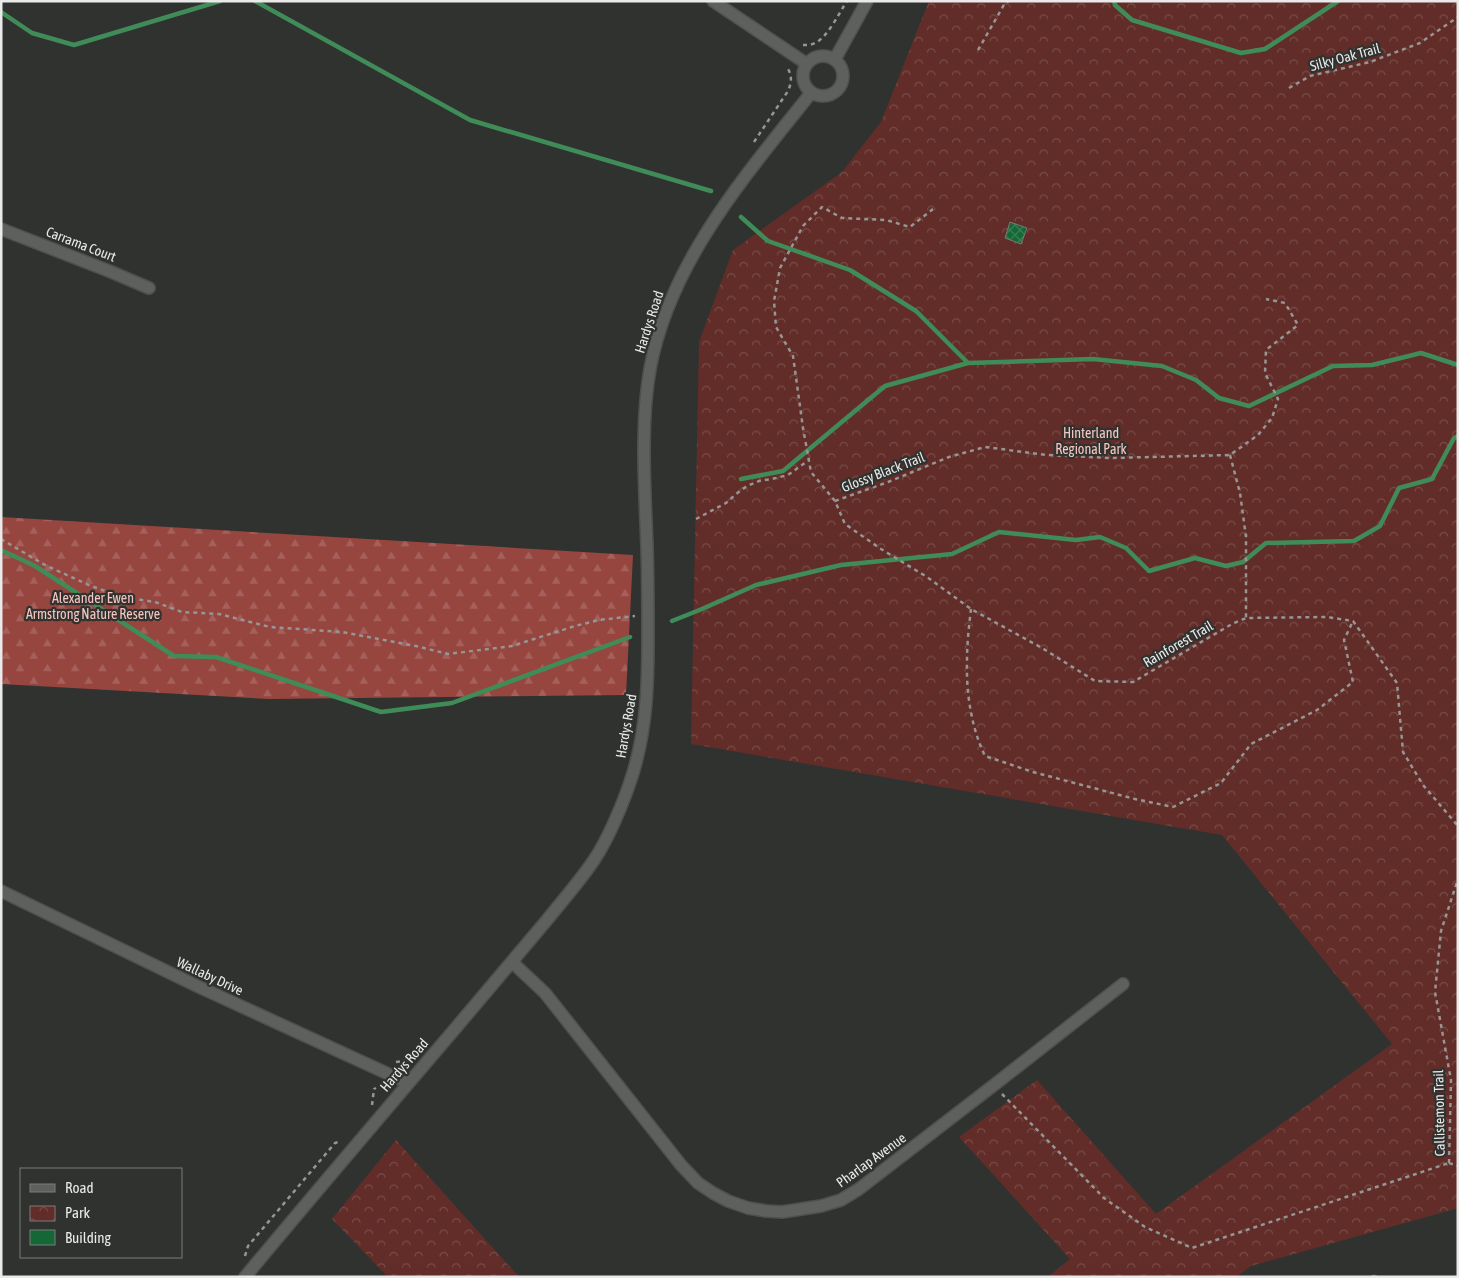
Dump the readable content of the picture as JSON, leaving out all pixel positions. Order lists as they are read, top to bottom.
{
  "streets": {
    "street": [
      "Carrama Court",
      "Hardys Road",
      "Wallaby Drive",
      "Pharlap Avenue"
    ],
    "path": [
      "Silky Oak Trail",
      "Glossy Black Trail",
      "Rainforest Trail",
      "Callistemon Trail"
    ]
  },
  "crossings": [
    ["Hardys Road", "Wallaby Drive"],
    ["Hardys Road", "Pharlap Avenue"],
    ["Glossy Black Trail", "Rainforest Trail"]
  ],
  "parks": ["Hinterland Regional Park", "Alexander Ewen Armstrong Nature Reserve"],
  "legend": ["Road", "Park", "Building"]
}
